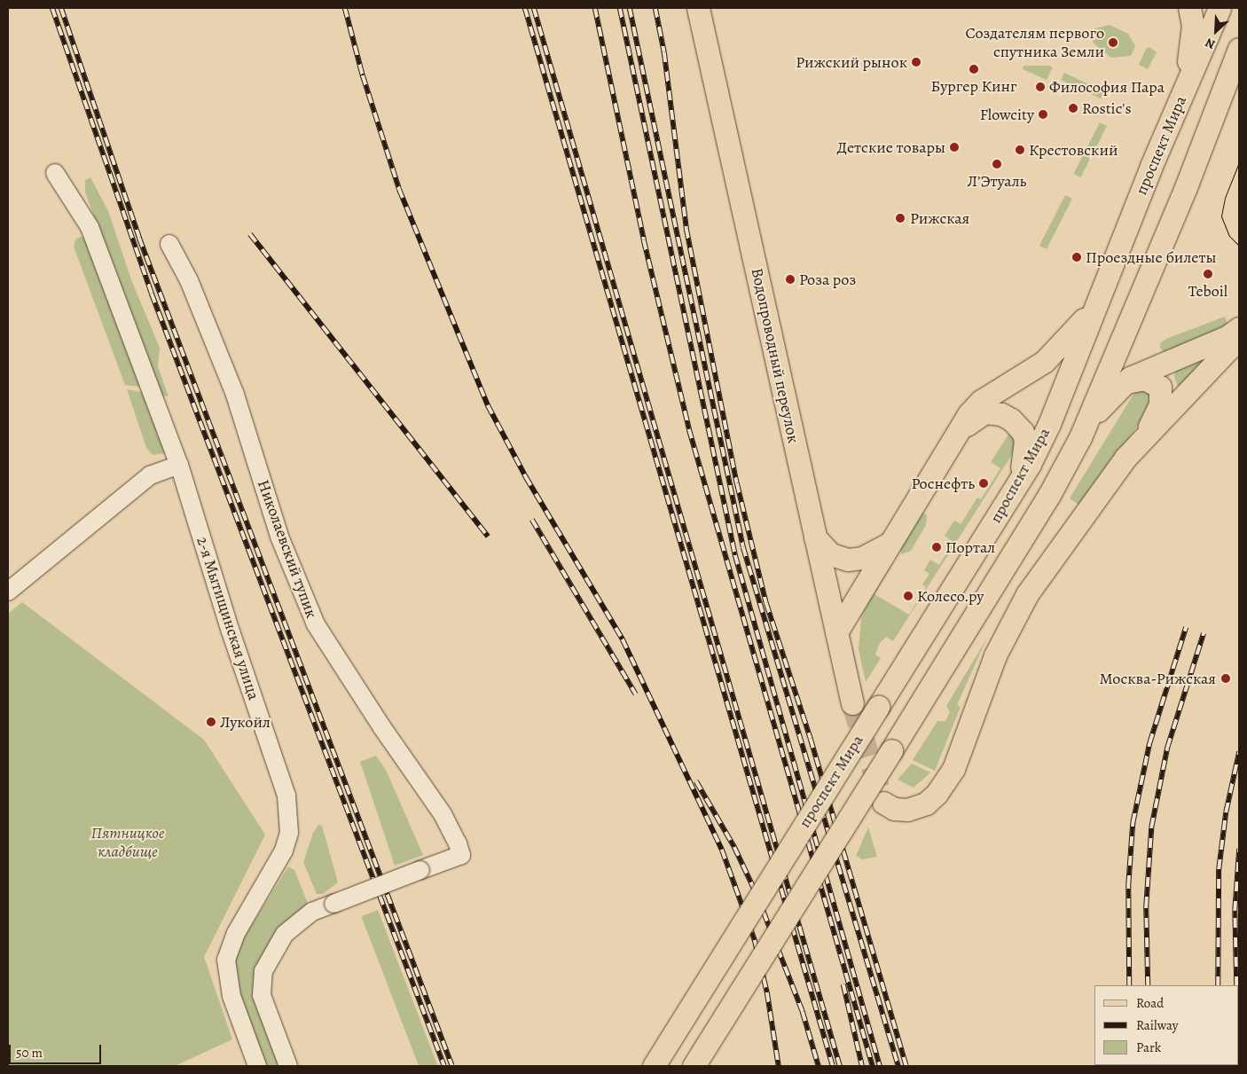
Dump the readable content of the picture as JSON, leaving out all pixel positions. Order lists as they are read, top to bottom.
{
  "streets": {
    "main road": ["проспект Мира", "Водопроводный переулок"],
    "street": ["Николаевский тупик", "2-я Мытищинская улица"]
  },
  "parks": ["Пятницкое кладбище"],
  "places": [
    "Создателям первого спутника Земли",
    "Рижский рынок",
    "Бургер Кинг",
    "Философия Пара",
    "Rostic's",
    "Flowcity",
    "Детские товары",
    "Крестовский",
    "Л’Этуаль",
    "Рижская",
    "Проездные билеты",
    "Teboil",
    "Роза роз",
    "Роснефть",
    "Портал",
    "Колесо.ру",
    "Москва-Рижская",
    "Лукойл"
  ],
  "legend": ["Road", "Railway", "Park"],
  "scale_bar": "50 m",
  "north": "bottom left"
}
